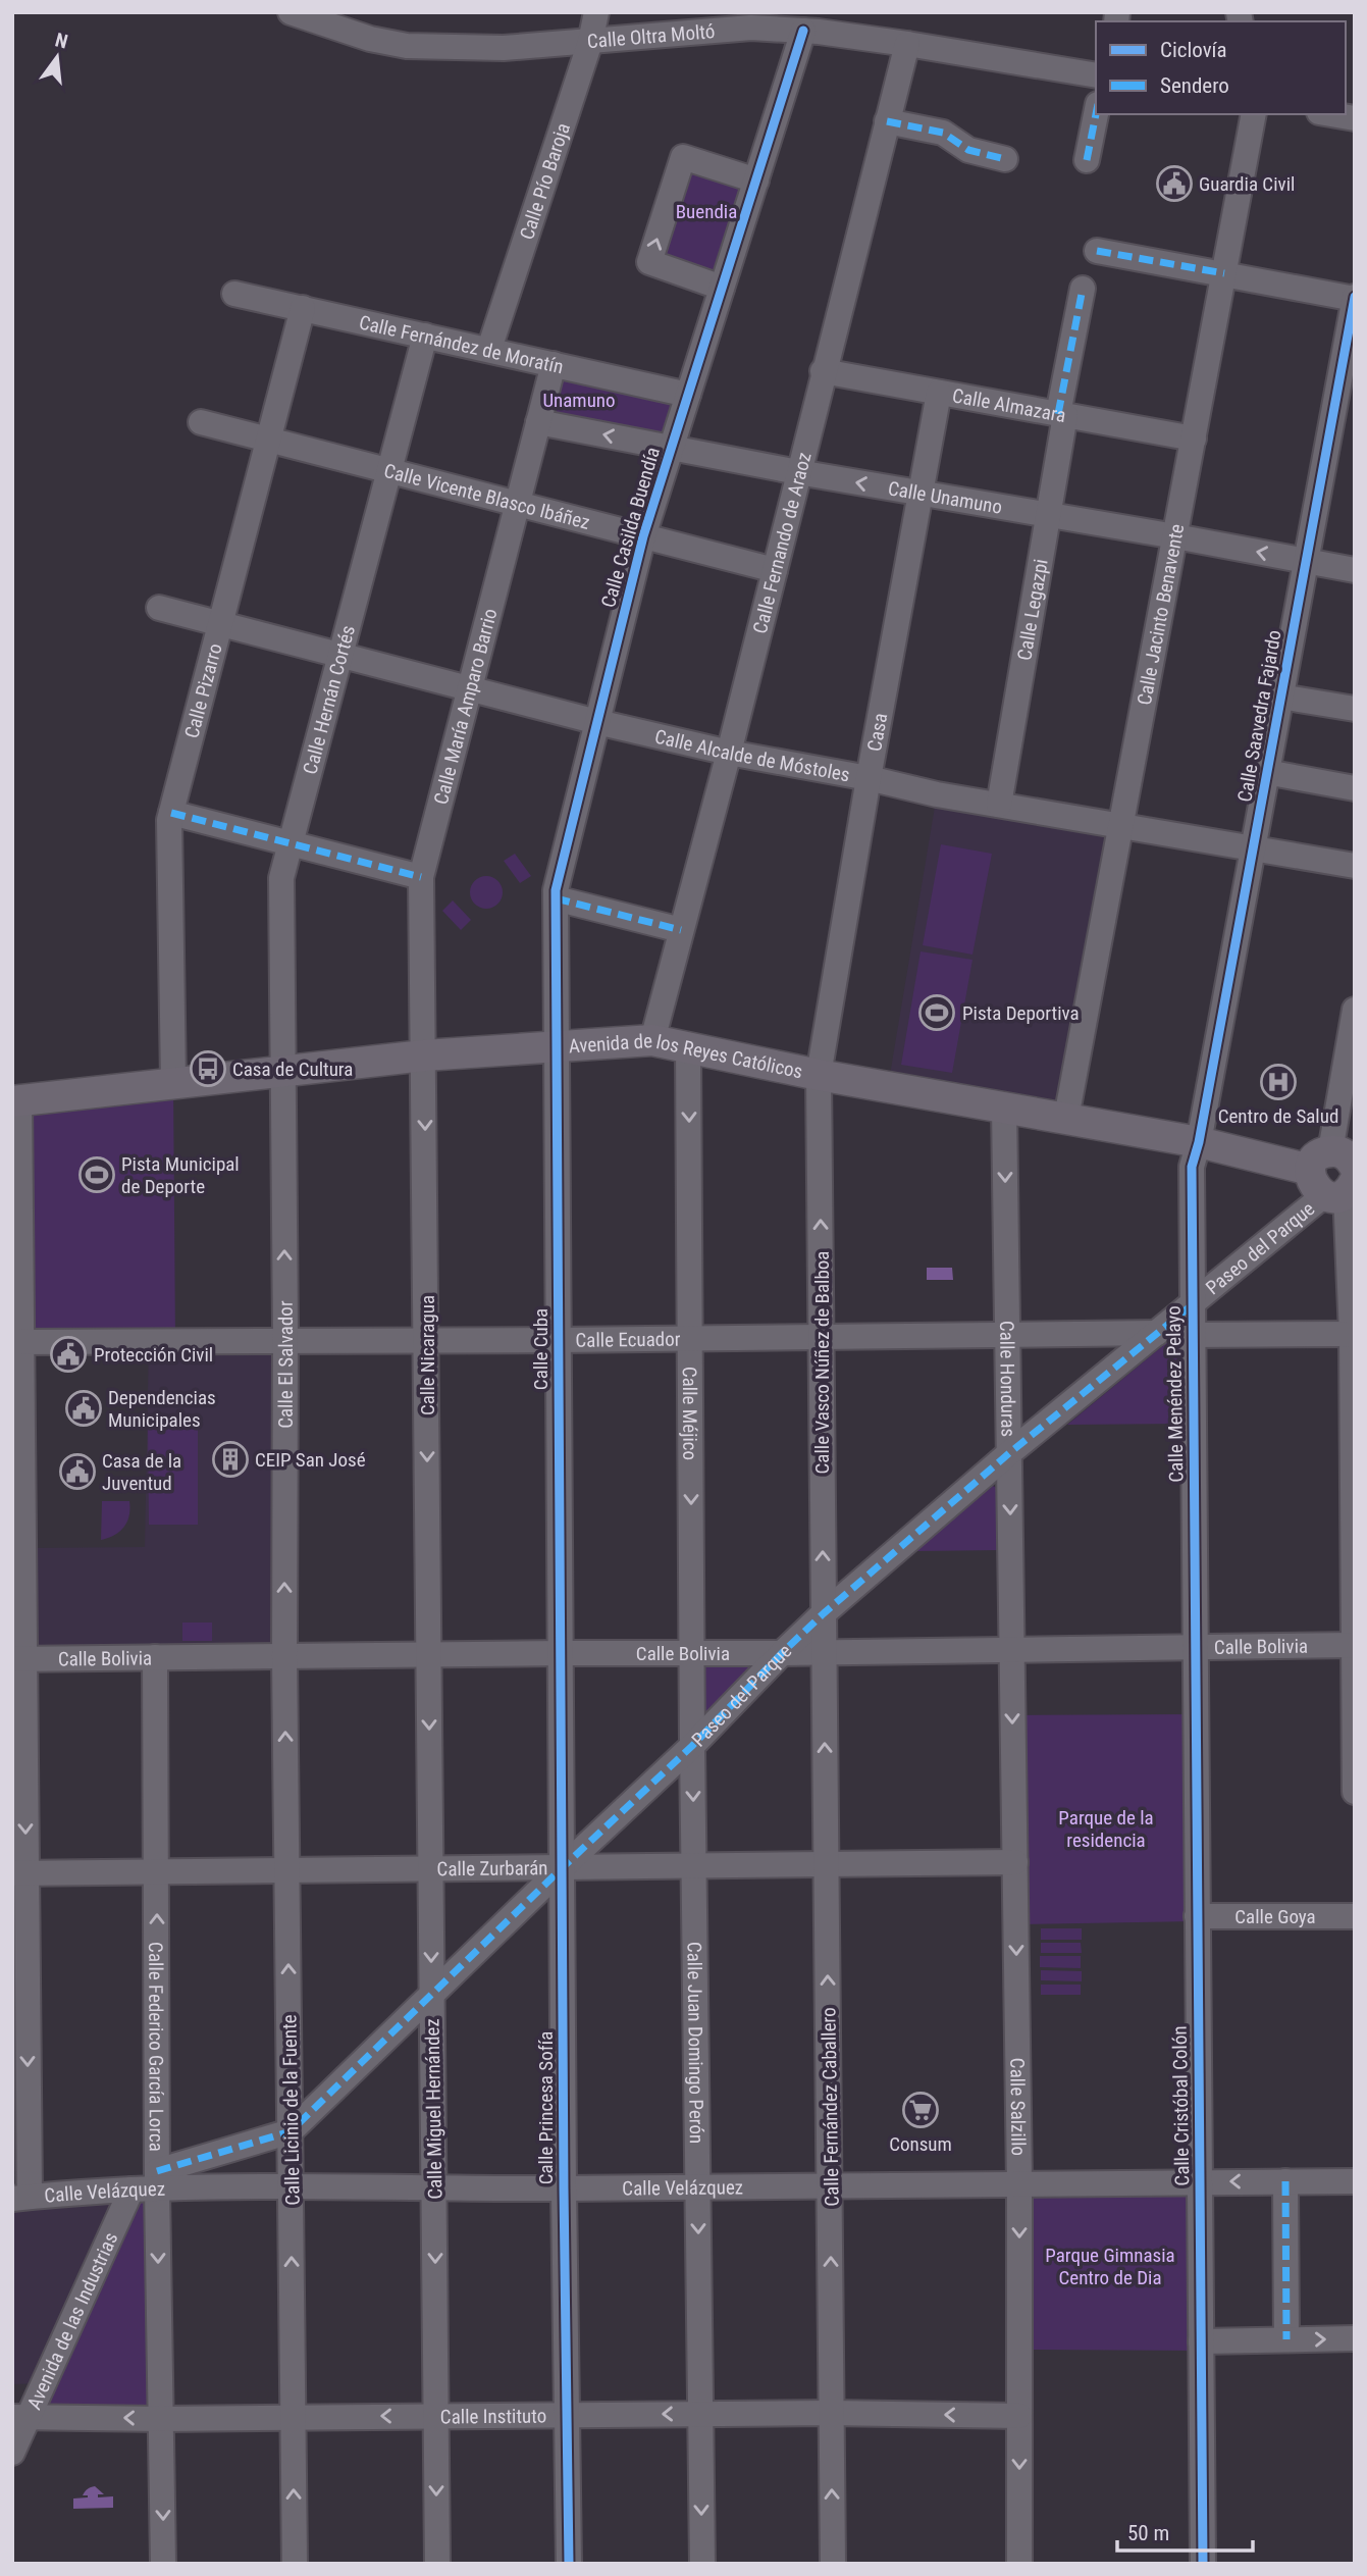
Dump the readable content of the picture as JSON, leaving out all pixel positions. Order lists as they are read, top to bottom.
{
  "streets": {
    "main road": ["Avenida de los Reyes Católicos"],
    "street": [
      "Calle Oltra Moltó",
      "Calle Pío Baroja",
      "Calle Fernández de Moratín",
      "Calle Almazara",
      "Calle Vicente Blasco Ibáñez",
      "Calle Unamuno",
      "Calle Casilda Buendía",
      "Calle Fernando de Araoz",
      "Calle Legazpi",
      "Calle Jacinto Benavente",
      "Calle Pizarro",
      "Calle Hernán Cortés",
      "Calle María Amparo Barrio",
      "Calle Saavedra Fajardo",
      "Casa",
      "Calle Alcalde de Móstoles",
      "Paseo del Parque",
      "Calle Ecuador",
      "Calle Cuba",
      "Calle Nicaragua",
      "Calle Vasco Núñez de Balboa",
      "Calle El Salvador",
      "Calle Honduras",
      "Calle Menéndez Pelayo",
      "Calle Méjico",
      "Calle Bolivia",
      "Calle Zurbarán",
      "Calle Goya",
      "Calle Juan Domingo Perón",
      "Calle Federico García Lorca",
      "Calle Salzillo",
      "Calle Cristóbal Colón",
      "Calle Fernández Caballero",
      "Calle Princesa Sofía",
      "Calle Miguel Hernández",
      "Calle Licinio de la Fuente",
      "Calle Velázquez",
      "Avenida de las Industrias",
      "Calle Instituto"
    ]
  },
  "crossings": [
    ["Calle Oltra Moltó", "Calle Pío Baroja"],
    ["Calle Oltra Moltó", "Calle Casilda Buendía"],
    ["Calle Oltra Moltó", "Calle Fernando de Araoz"],
    ["Calle Pío Baroja", "Calle Fernández de Moratín"],
    ["Calle Fernández de Moratín", "Calle Casilda Buendía"],
    ["Calle Fernández de Moratín", "Calle Pizarro"],
    ["Calle Fernández de Moratín", "Calle Hernán Cortés"],
    ["Calle Fernández de Moratín", "Calle María Amparo Barrio"],
    ["Calle Almazara", "Calle Fernando de Araoz"],
    ["Calle Almazara", "Calle Legazpi"],
    ["Calle Almazara", "Calle Jacinto Benavente"],
    ["Calle Almazara", "Casa"],
    ["Calle Vicente Blasco Ibáñez", "Calle Casilda Buendía"],
    ["Calle Vicente Blasco Ibáñez", "Calle Fernando de Araoz"],
    ["Calle Vicente Blasco Ibáñez", "Calle Pizarro"],
    ["Calle Vicente Blasco Ibáñez", "Calle Hernán Cortés"],
    ["Calle Vicente Blasco Ibáñez", "Calle María Amparo Barrio"],
    ["Calle Unamuno", "Calle Casilda Buendía"],
    ["Calle Unamuno", "Calle Fernando de Araoz"],
    ["Calle Unamuno", "Calle Legazpi"],
    ["Calle Unamuno", "Calle Jacinto Benavente"],
    ["Calle Unamuno", "Calle María Amparo Barrio"],
    ["Calle Unamuno", "Calle Saavedra Fajardo"],
    ["Calle Unamuno", "Casa"],
    ["Calle Casilda Buendía", "Calle Alcalde de Móstoles"],
    ["Calle Casilda Buendía", "Avenida de los Reyes Católicos"],
    ["Calle Casilda Buendía", "Calle Cuba"],
    ["Calle Fernando de Araoz", "Calle Alcalde de Móstoles"],
    ["Calle Fernando de Araoz", "Avenida de los Reyes Católicos"],
    ["Calle Legazpi", "Calle Alcalde de Móstoles"],
    ["Calle Jacinto Benavente", "Calle Alcalde de Móstoles"],
    ["Calle Jacinto Benavente", "Avenida de los Reyes Católicos"],
    ["Calle Pizarro", "Calle Alcalde de Móstoles"],
    ["Calle Pizarro", "Avenida de los Reyes Católicos"],
    ["Calle Hernán Cortés", "Calle Alcalde de Móstoles"],
    ["Calle Hernán Cortés", "Avenida de los Reyes Católicos"],
    ["Calle Hernán Cortés", "Calle El Salvador"],
    ["Calle María Amparo Barrio", "Calle Alcalde de Móstoles"],
    ["Calle María Amparo Barrio", "Avenida de los Reyes Católicos"],
    ["Calle María Amparo Barrio", "Calle Nicaragua"],
    ["Calle Saavedra Fajardo", "Calle Alcalde de Móstoles"],
    ["Calle Saavedra Fajardo", "Avenida de los Reyes Católicos"],
    ["Calle Saavedra Fajardo", "Calle Menéndez Pelayo"],
    ["Casa", "Calle Alcalde de Móstoles"],
    ["Casa", "Avenida de los Reyes Católicos"],
    ["Casa", "Calle Vasco Núñez de Balboa"],
    ["Avenida de los Reyes Católicos", "Paseo del Parque"],
    ["Avenida de los Reyes Católicos", "Calle Cuba"],
    ["Avenida de los Reyes Católicos", "Calle Nicaragua"],
    ["Avenida de los Reyes Católicos", "Calle Vasco Núñez de Balboa"],
    ["Avenida de los Reyes Católicos", "Calle El Salvador"],
    ["Avenida de los Reyes Católicos", "Calle Honduras"],
    ["Avenida de los Reyes Católicos", "Calle Menéndez Pelayo"],
    ["Avenida de los Reyes Católicos", "Calle Méjico"],
    ["Paseo del Parque", "Calle Ecuador"],
    ["Paseo del Parque", "Calle Vasco Núñez de Balboa"],
    ["Paseo del Parque", "Calle Honduras"],
    ["Paseo del Parque", "Calle Menéndez Pelayo"],
    ["Paseo del Parque", "Calle Bolivia"],
    ["Paseo del Parque", "Calle Zurbarán"],
    ["Paseo del Parque", "Calle Juan Domingo Perón"],
    ["Paseo del Parque", "Calle Federico García Lorca"],
    ["Paseo del Parque", "Calle Princesa Sofía"],
    ["Paseo del Parque", "Calle Miguel Hernández"],
    ["Paseo del Parque", "Calle Licinio de la Fuente"],
    ["Paseo del Parque", "Calle Velázquez"],
    ["Calle Ecuador", "Calle Cuba"],
    ["Calle Ecuador", "Calle Nicaragua"],
    ["Calle Ecuador", "Calle Vasco Núñez de Balboa"],
    ["Calle Ecuador", "Calle El Salvador"],
    ["Calle Ecuador", "Calle Honduras"],
    ["Calle Ecuador", "Calle Méjico"],
    ["Calle Cuba", "Calle Bolivia"],
    ["Calle Cuba", "Calle Princesa Sofía"],
    ["Calle Nicaragua", "Calle Bolivia"],
    ["Calle Nicaragua", "Calle Miguel Hernández"],
    ["Calle Vasco Núñez de Balboa", "Calle Bolivia"],
    ["Calle Vasco Núñez de Balboa", "Calle Fernández Caballero"],
    ["Calle El Salvador", "Calle Bolivia"],
    ["Calle El Salvador", "Calle Licinio de la Fuente"],
    ["Calle Honduras", "Calle Bolivia"],
    ["Calle Honduras", "Calle Salzillo"],
    ["Calle Menéndez Pelayo", "Calle Bolivia"],
    ["Calle Menéndez Pelayo", "Calle Cristóbal Colón"],
    ["Calle Méjico", "Calle Bolivia"],
    ["Calle Méjico", "Calle Juan Domingo Perón"],
    ["Calle Bolivia", "Calle Juan Domingo Perón"],
    ["Calle Bolivia", "Calle Federico García Lorca"],
    ["Calle Bolivia", "Calle Salzillo"],
    ["Calle Bolivia", "Calle Cristóbal Colón"],
    ["Calle Bolivia", "Calle Fernández Caballero"],
    ["Calle Bolivia", "Calle Princesa Sofía"],
    ["Calle Bolivia", "Calle Miguel Hernández"],
    ["Calle Bolivia", "Calle Licinio de la Fuente"],
    ["Calle Zurbarán", "Calle Juan Domingo Perón"],
    ["Calle Zurbarán", "Calle Federico García Lorca"],
    ["Calle Zurbarán", "Calle Salzillo"],
    ["Calle Zurbarán", "Calle Fernández Caballero"],
    ["Calle Zurbarán", "Calle Princesa Sofía"],
    ["Calle Zurbarán", "Calle Miguel Hernández"],
    ["Calle Zurbarán", "Calle Licinio de la Fuente"],
    ["Calle Goya", "Calle Cristóbal Colón"],
    ["Calle Juan Domingo Perón", "Calle Velázquez"],
    ["Calle Juan Domingo Perón", "Calle Instituto"],
    ["Calle Federico García Lorca", "Calle Velázquez"],
    ["Calle Federico García Lorca", "Calle Instituto"],
    ["Calle Salzillo", "Calle Velázquez"],
    ["Calle Salzillo", "Calle Instituto"],
    ["Calle Cristóbal Colón", "Calle Velázquez"],
    ["Calle Fernández Caballero", "Calle Velázquez"],
    ["Calle Fernández Caballero", "Calle Instituto"],
    ["Calle Princesa Sofía", "Calle Velázquez"],
    ["Calle Princesa Sofía", "Calle Instituto"],
    ["Calle Miguel Hernández", "Calle Velázquez"],
    ["Calle Miguel Hernández", "Calle Instituto"],
    ["Calle Licinio de la Fuente", "Calle Velázquez"],
    ["Calle Licinio de la Fuente", "Calle Instituto"],
    ["Calle Velázquez", "Avenida de las Industrias"],
    ["Avenida de las Industrias", "Calle Instituto"]
  ],
  "one_way": [
    "Calle Unamuno",
    "Calle Nicaragua",
    "Calle Vasco Núñez de Balboa",
    "Calle El Salvador",
    "Calle Honduras",
    "Calle Méjico",
    "Calle Juan Domingo Perón",
    "Calle Salzillo",
    "Calle Fernández Caballero",
    "Calle Miguel Hernández",
    "Calle Licinio de la Fuente",
    "Calle Instituto"
  ],
  "parks": [
    "Buendia",
    "Unamuno",
    "Parque de la residencia",
    "Parque Gimnasia Centro de Dia"
  ],
  "places": {
    "public building": [
      "Guardia Civil",
      "Protección Civil",
      "Dependencias Municipales",
      "Casa de la Juventud"
    ],
    "sports": ["Pista Deportiva", "Pista Municipal de Deporte"],
    "bus stop": ["Casa de Cultura"],
    "hospital": ["Centro de Salud"],
    "building": ["CEIP San José"],
    "supermarket": ["Consum"]
  },
  "legend": ["Ciclovía", "Sendero"],
  "scale_bar": "50 m",
  "north": "top"
}
